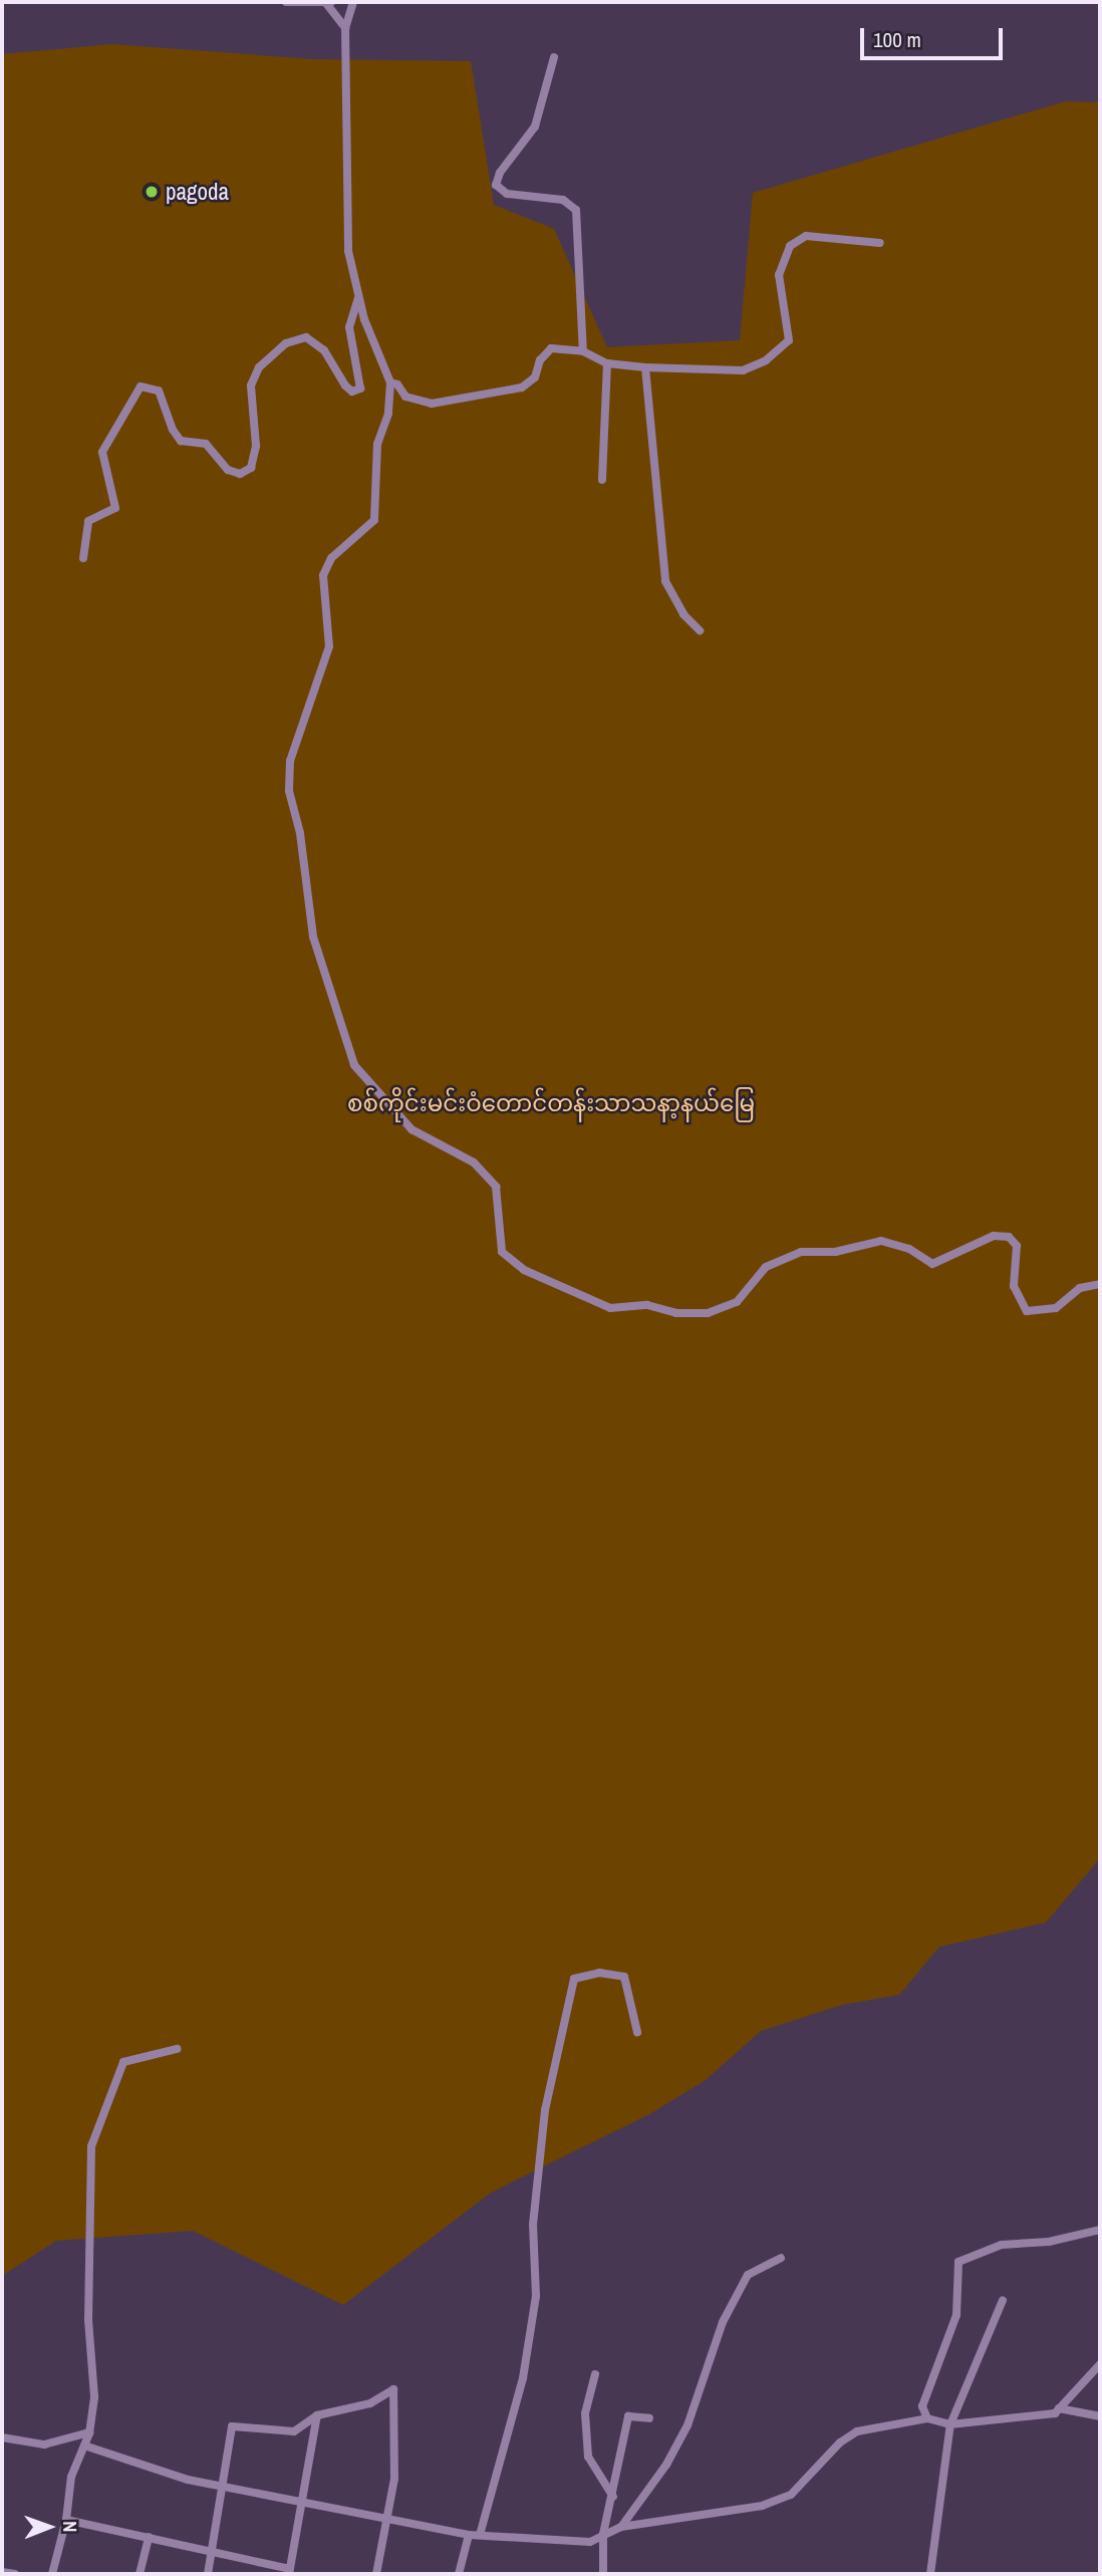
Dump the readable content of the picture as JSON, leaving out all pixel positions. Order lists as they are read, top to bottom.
{
  "parks": ["စစ်ကိုင်းမင်းဝံတောင်တန်းသာသနာ့နယ်မြေ"],
  "places": ["pagoda"],
  "scale_bar": "100 m",
  "north": "right"
}
